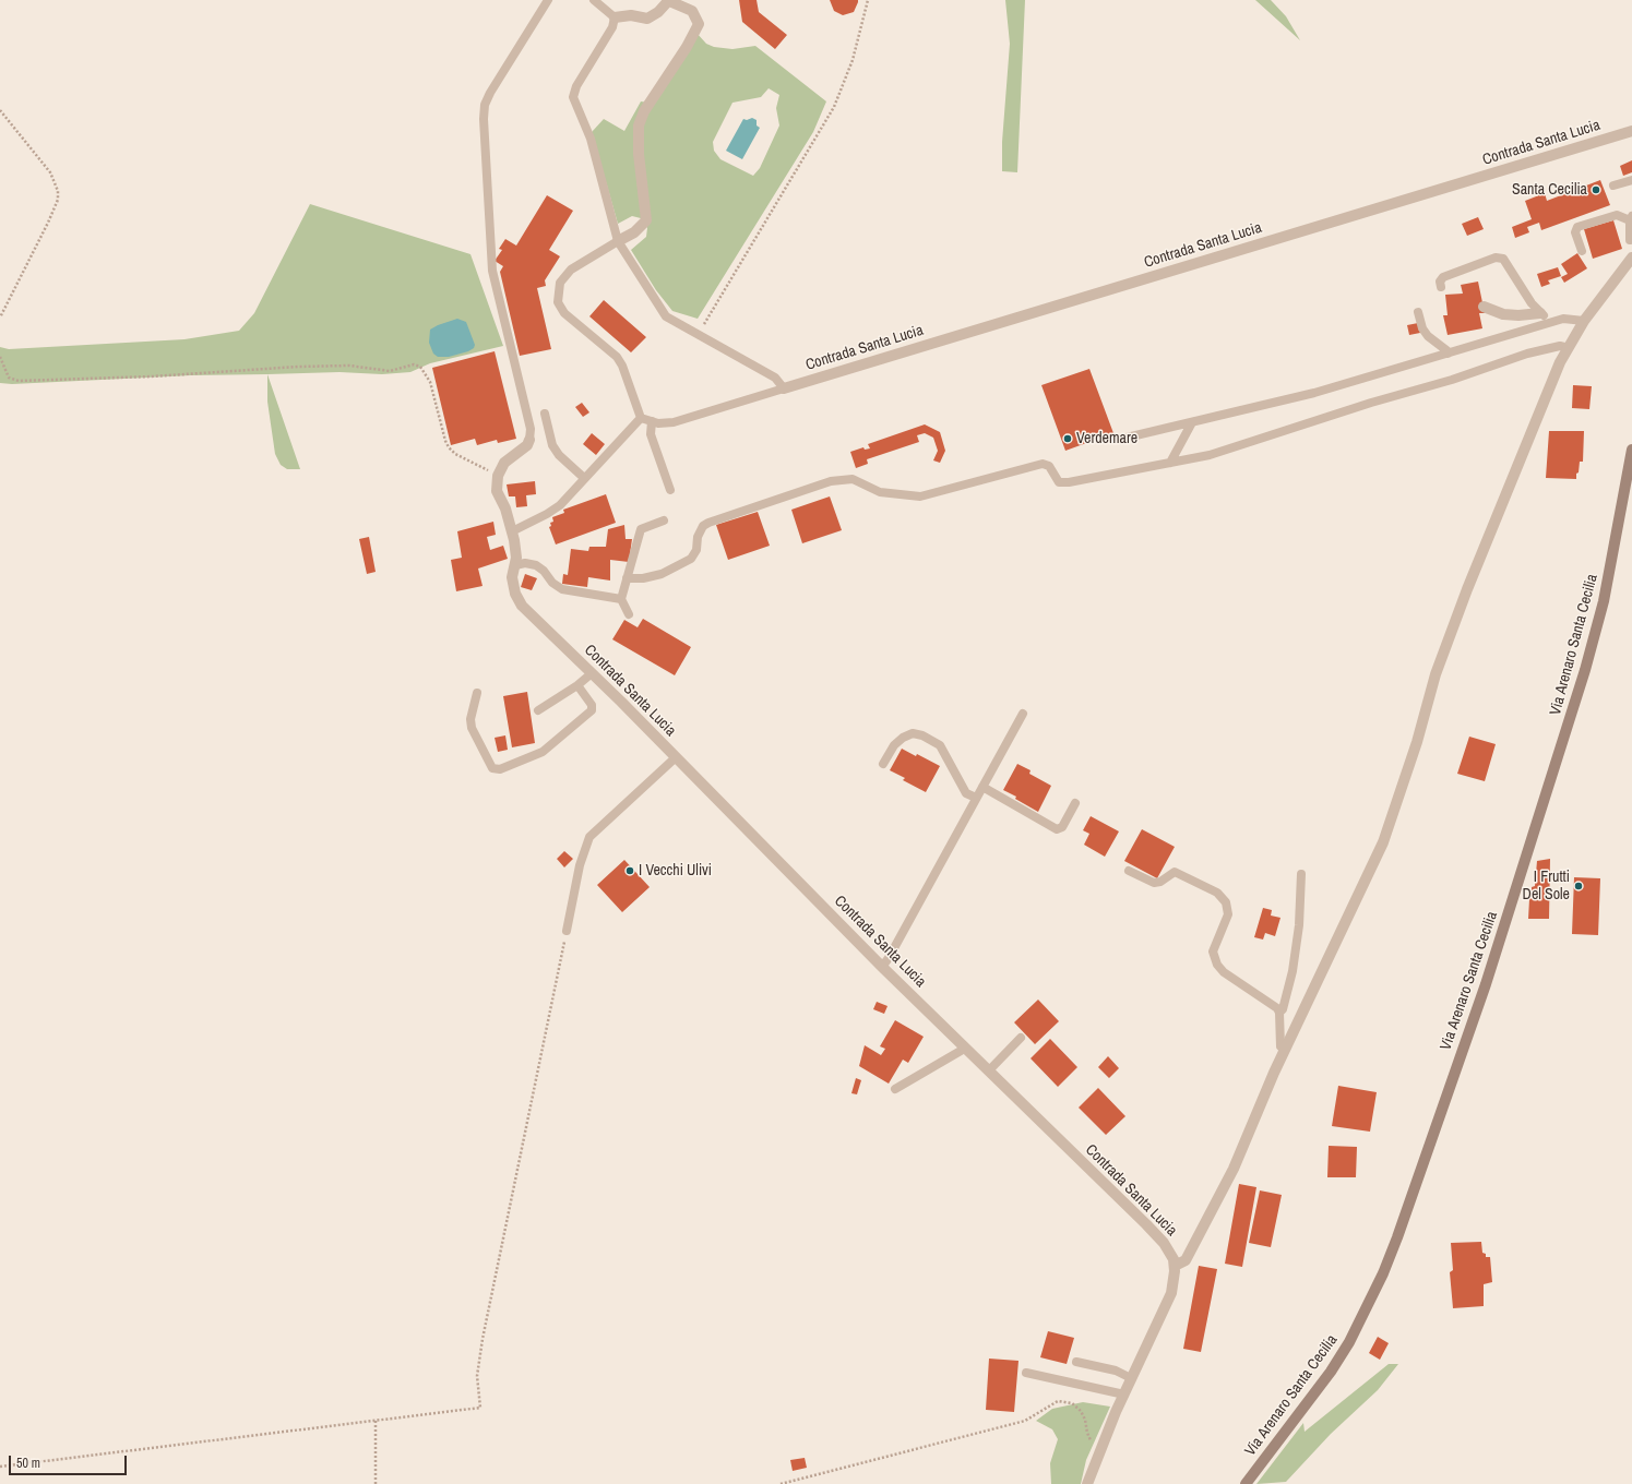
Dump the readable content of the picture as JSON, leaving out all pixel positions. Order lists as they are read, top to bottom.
{
  "streets": {
    "street": ["Contrada Santa Lucia", "Via Arenaro Santa Cecilia"]
  },
  "places": [
    "Santa Cecilia",
    "Verdemare",
    "I Vecchi Ulivi",
    "I Frutti Del Sole"
  ],
  "scale_bar": "50 m"
}
